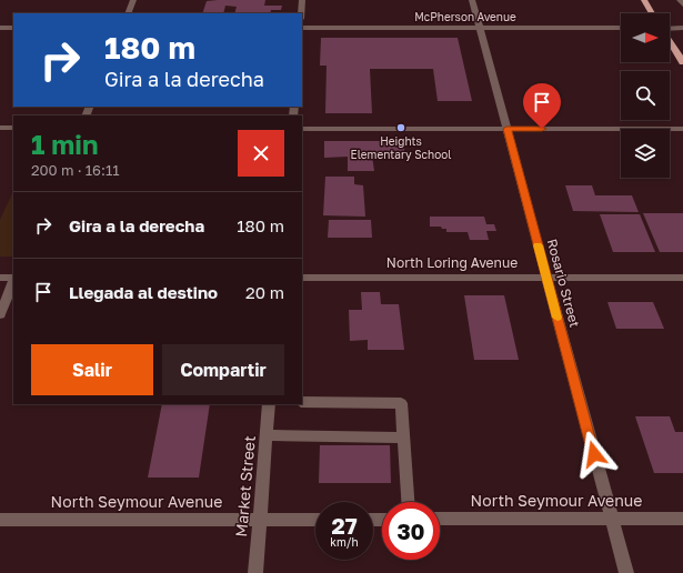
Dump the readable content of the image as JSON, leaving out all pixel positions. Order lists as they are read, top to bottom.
{
  "streets": {
    "street": [
      "McPherson Avenue",
      "North Loring Avenue",
      "Rosario Street",
      "Market Street",
      "North Seymour Avenue"
    ]
  },
  "crossings": [
    ["McPherson Avenue", "Rosario Street"],
    ["North Loring Avenue", "Rosario Street"],
    ["Rosario Street", "North Seymour Avenue"],
    ["Market Street", "North Seymour Avenue"]
  ],
  "places": ["Heights Elementary School"],
  "north": "right",
  "page": {
    "turn": ["180 m", "Gira a la derecha"],
    "heading": ["1 min", "200 m · 16:11"],
    "list": [
      {
        "name": "Gira a la derecha",
        "value": "180 m"
      },
      {
        "name": "Llegada al destino",
        "value": "20 m"
      }
    ],
    "buttons": ["Salir", "Compartir"],
    "speed": "27 km/h",
    "limit": "30"
  }
}
